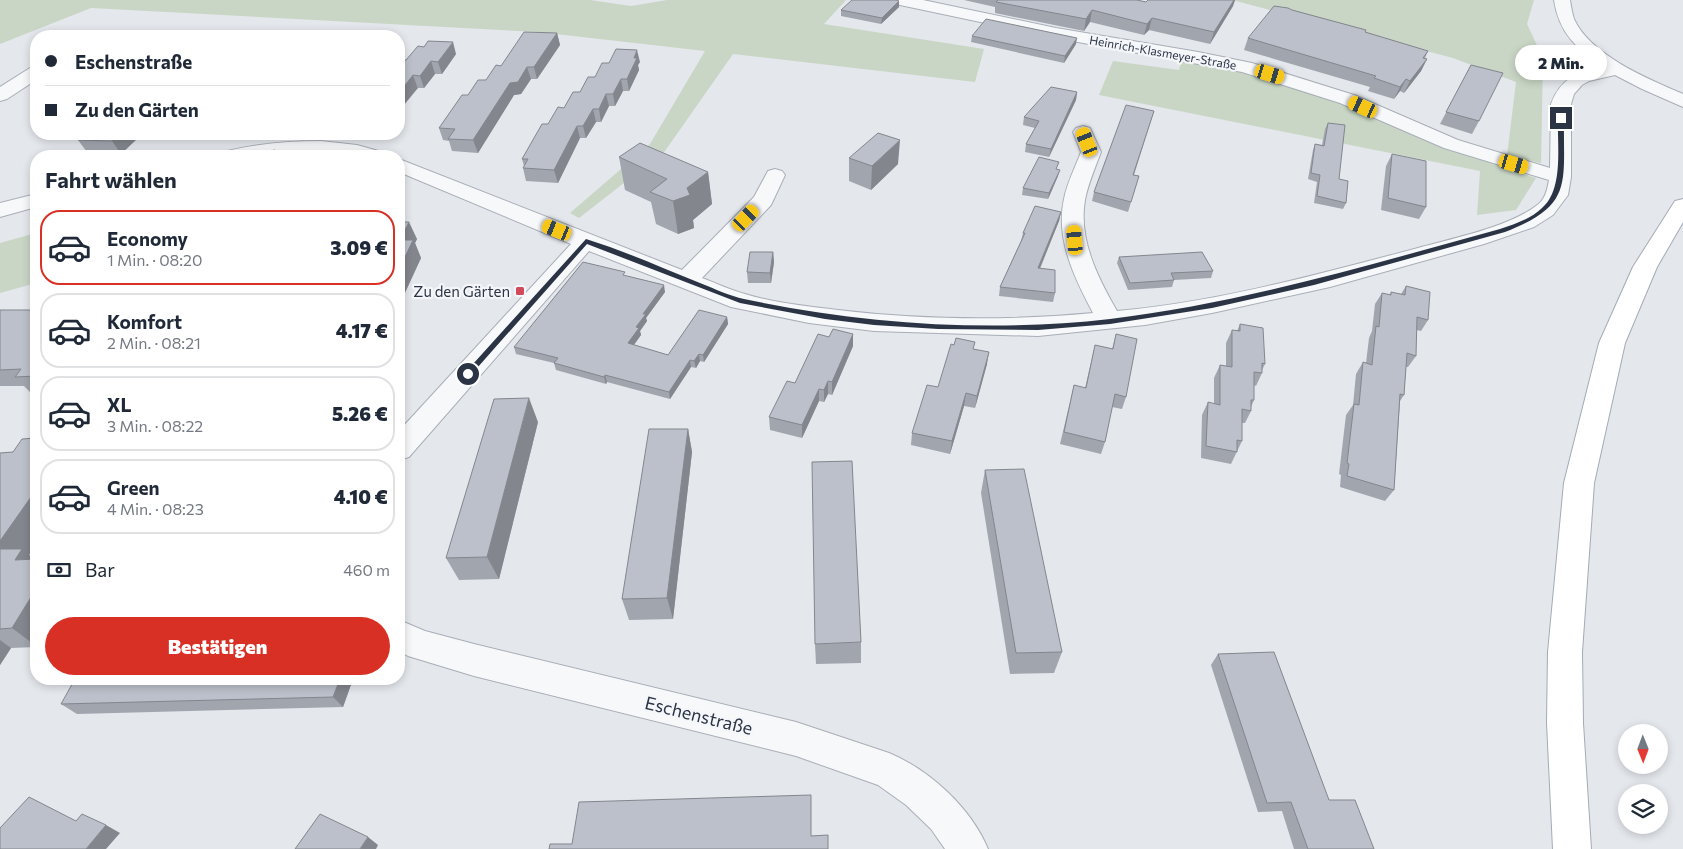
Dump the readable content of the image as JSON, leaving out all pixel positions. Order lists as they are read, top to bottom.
{
  "streets": {
    "street": ["Heinrich-Klasmeyer-Straße", "Eschenstraße"]
  },
  "places": {
    "transit": ["Zu den Gärten"]
  },
  "north": "bottom",
  "page": {
    "banner": ["Eschenstraße", "Zu den Gärten"],
    "bubble": "2 Min.",
    "heading": "Fahrt wählen",
    "list": [
      {
        "name": "Economy",
        "note": "1 Min. · 08:20",
        "value": "3.09 €"
      },
      {
        "name": "Komfort",
        "note": "2 Min. · 08:21",
        "value": "4.17 €"
      },
      {
        "name": "XL",
        "note": "3 Min. · 08:22",
        "value": "5.26 €"
      },
      {
        "name": "Green",
        "note": "4 Min. · 08:23",
        "value": "4.10 €"
      }
    ],
    "pay": ["Bar", "460 m"],
    "buttons": "Bestätigen"
  }
}
